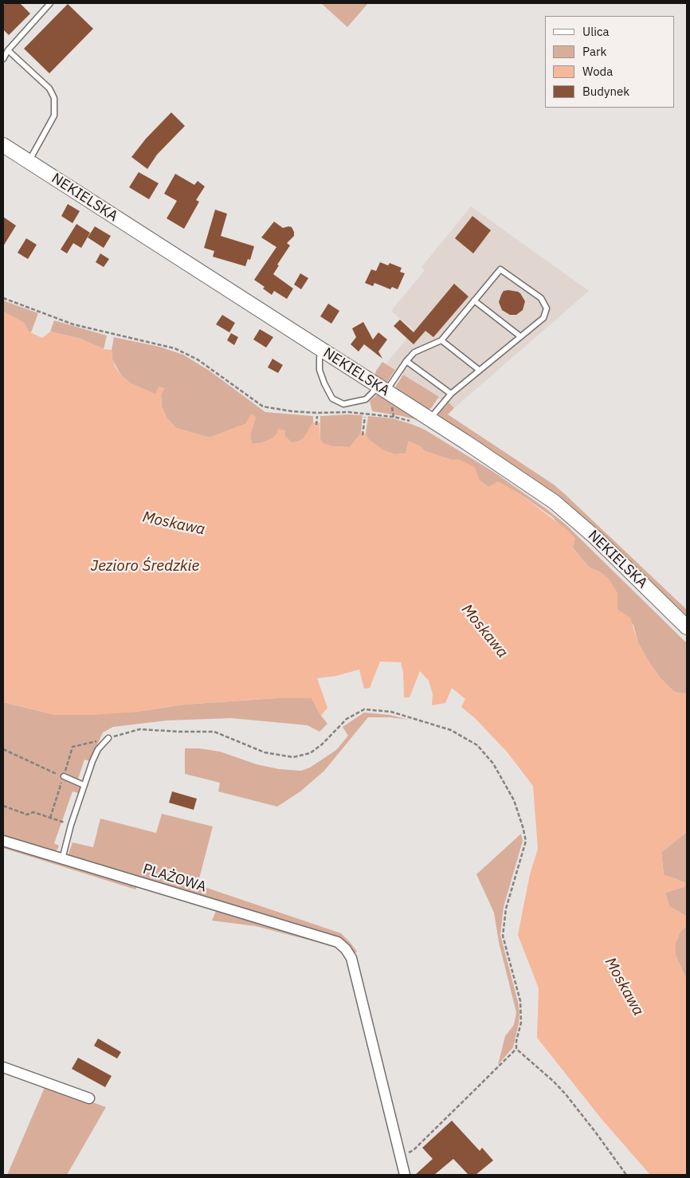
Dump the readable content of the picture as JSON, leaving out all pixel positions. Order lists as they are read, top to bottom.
{
  "streets": {
    "street": ["NEKIELSKA", "PLAŻOWA"]
  },
  "water": ["Moskawa", "Jezioro Średzkie"],
  "legend": [
    "Ulica",
    "Park",
    "Woda",
    "Budynek"
  ]
}
